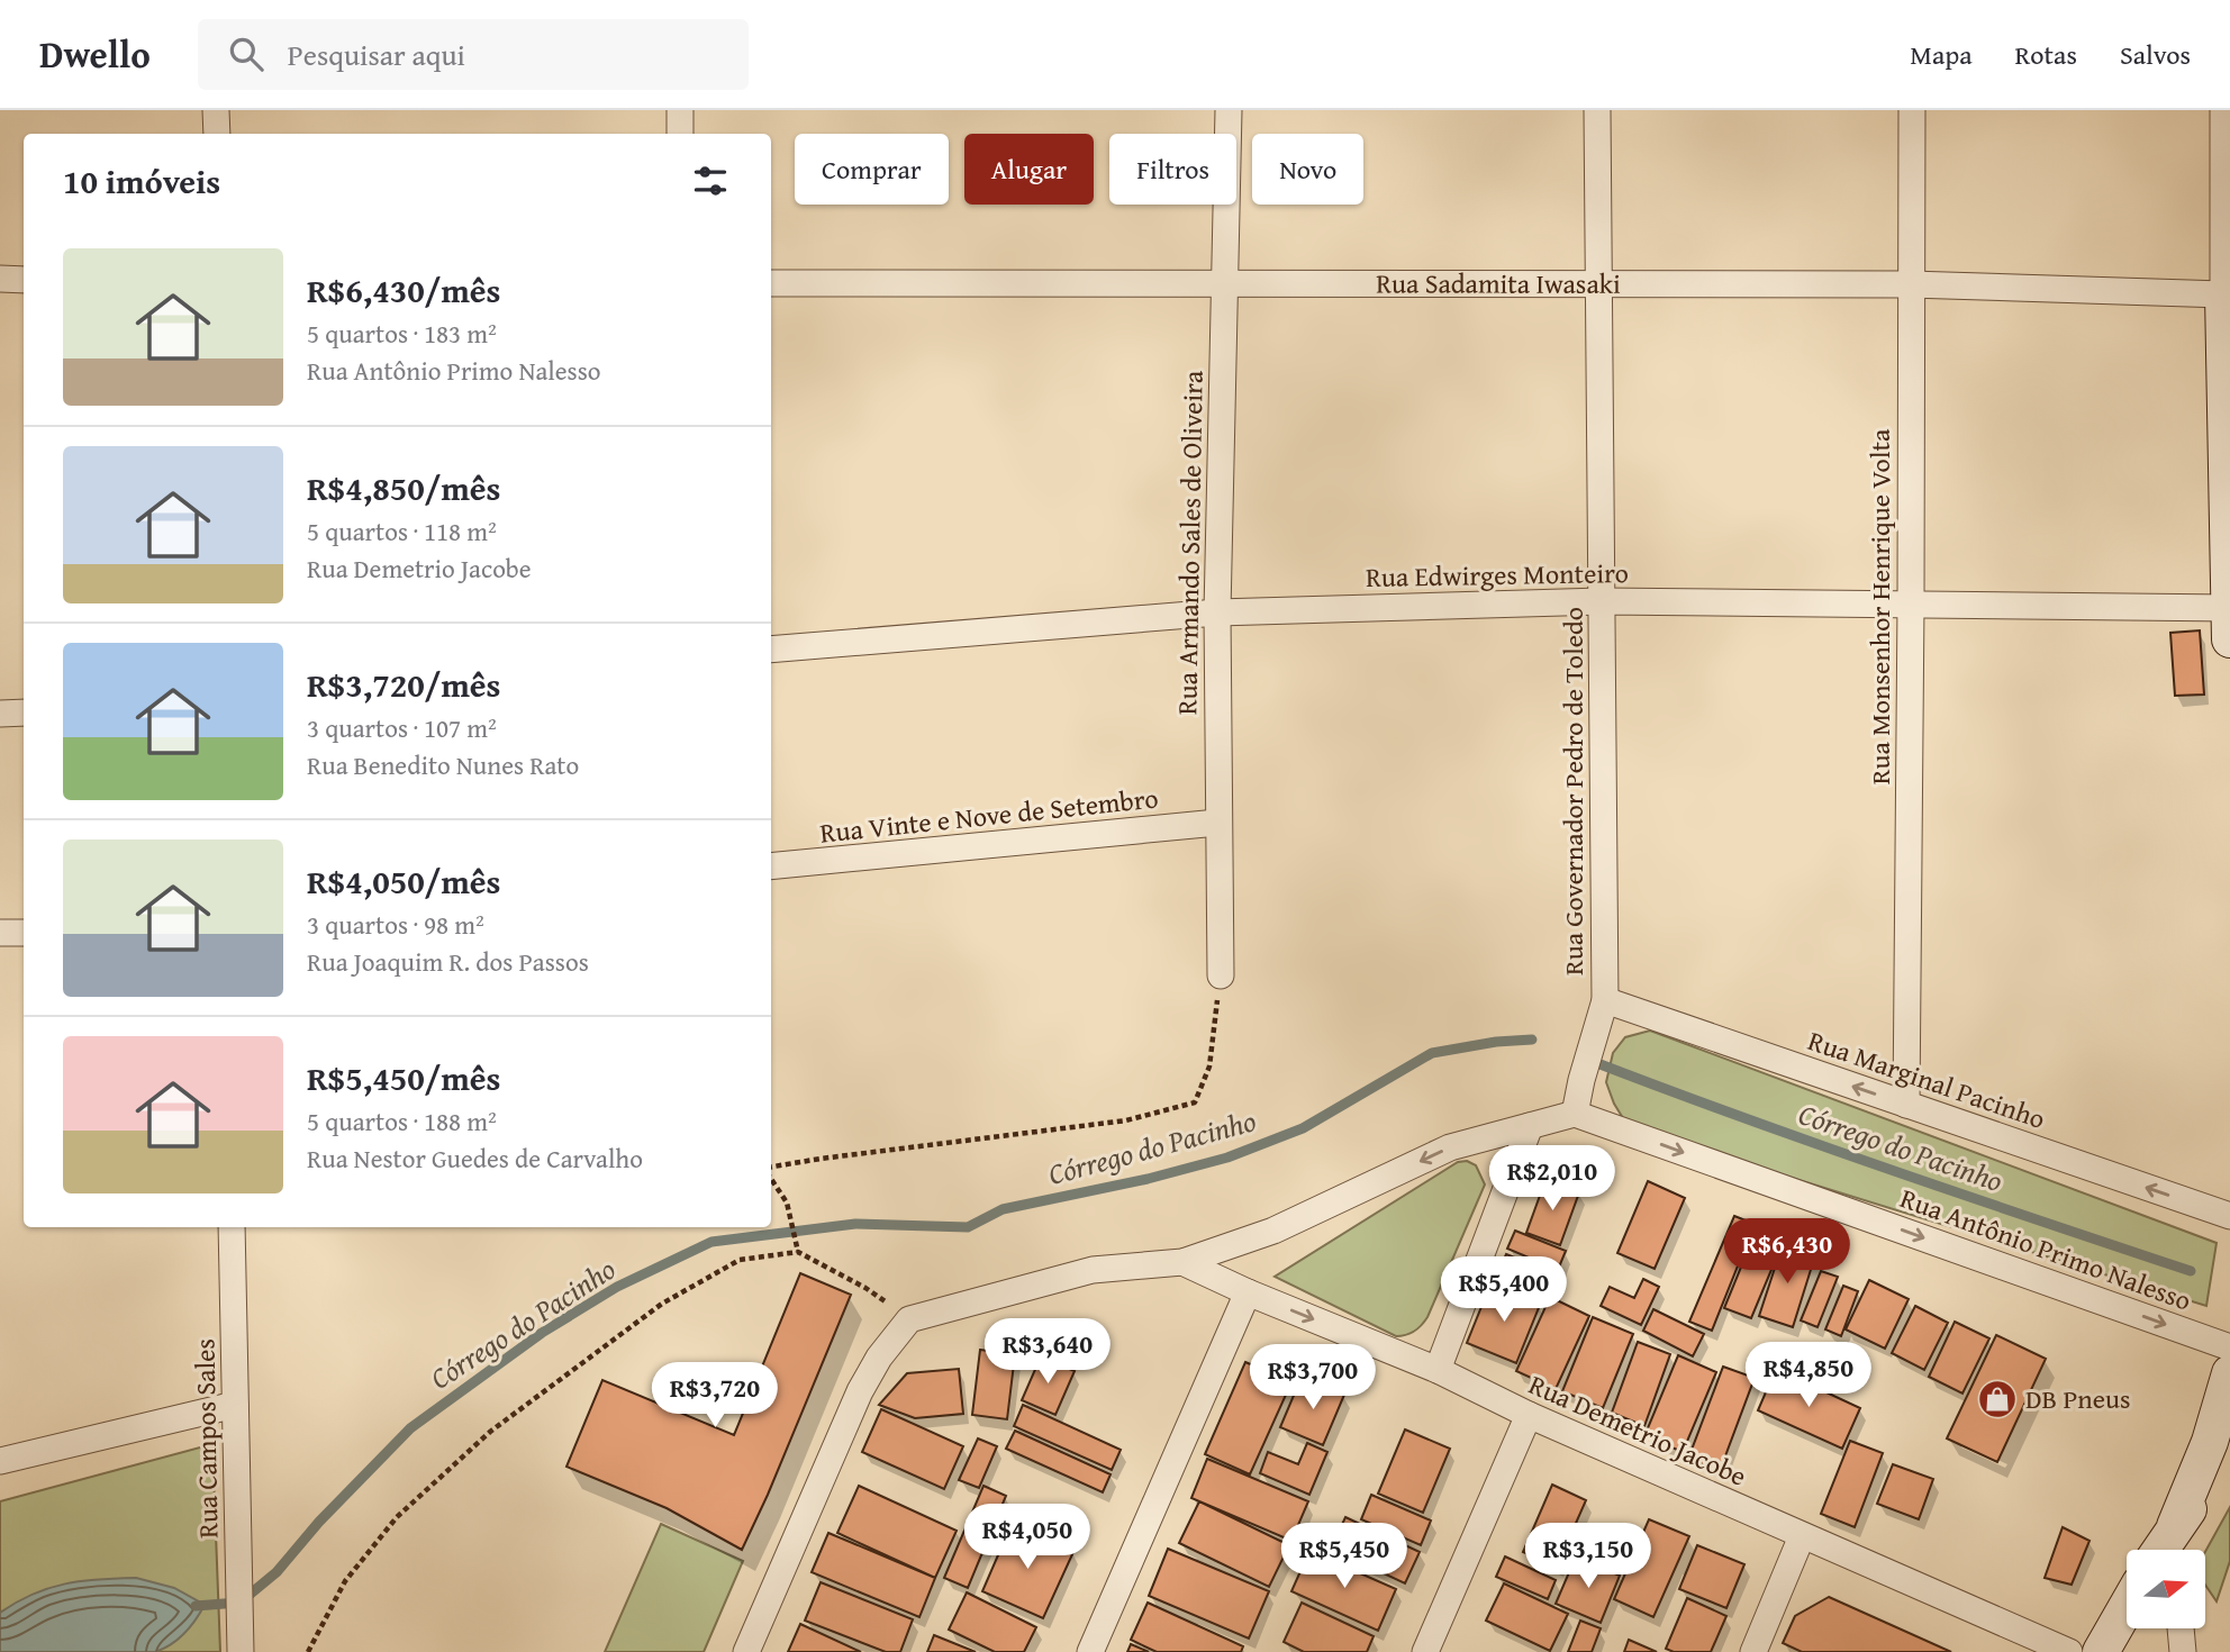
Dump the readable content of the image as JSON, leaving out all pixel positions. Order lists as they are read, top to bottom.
{
  "streets": {
    "street": [
      "Rua Sadamita Iwasaki",
      "Rua Armando Sales de Oliveira",
      "Rua Edwirges Monteiro",
      "Rua Monsenhor Henrique Volta",
      "Rua Governador Pedro de Toledo",
      "Rua Vinte e Nove de Setembro",
      "Rua Marginal Pacinho",
      "Rua Antônio Primo Nalesso",
      "Rua Demetrio Jacobe",
      "Rua Campos Sales"
    ]
  },
  "crossings": [
    ["Rua Sadamita Iwasaki", "Rua Armando Sales de Oliveira"],
    ["Rua Sadamita Iwasaki", "Rua Monsenhor Henrique Volta"],
    ["Rua Sadamita Iwasaki", "Rua Governador Pedro de Toledo"],
    ["Rua Armando Sales de Oliveira", "Rua Edwirges Monteiro"],
    ["Rua Armando Sales de Oliveira", "Rua Vinte e Nove de Setembro"],
    ["Rua Edwirges Monteiro", "Rua Monsenhor Henrique Volta"],
    ["Rua Edwirges Monteiro", "Rua Governador Pedro de Toledo"],
    ["Rua Monsenhor Henrique Volta", "Rua Marginal Pacinho"],
    ["Rua Governador Pedro de Toledo", "Rua Marginal Pacinho"],
    ["Rua Governador Pedro de Toledo", "Rua Antônio Primo Nalesso"]
  ],
  "one_way": ["Rua Marginal Pacinho", "Rua Antônio Primo Nalesso"],
  "water": ["Córrego do Pacinho"],
  "places": {
    "shop": ["DB Pneus"]
  },
  "north": "right",
  "page": {
    "header": "Dwello",
    "search": "Pesquisar aqui",
    "nav": ["Mapa", "Rotas", "Salvos"],
    "chip": [
      "Comprar",
      "Alugar",
      "Filtros",
      "Novo"
    ],
    "heading": "10 imóveis",
    "list": [
      {
        "name": "R$6,430/mês",
        "note": "5 quartos · 183 m² · Rua Antônio Primo Nalesso"
      },
      {
        "name": "R$4,850/mês",
        "note": "5 quartos · 118 m² · Rua Demetrio Jacobe"
      },
      {
        "name": "R$3,720/mês",
        "note": "3 quartos · 107 m² · Rua Benedito Nunes Rato"
      },
      {
        "name": "R$4,050/mês",
        "note": "3 quartos · 98 m² · Rua Joaquim R. dos Passos"
      },
      {
        "name": "R$5,450/mês",
        "note": "5 quartos · 188 m² · Rua Nestor Guedes de Carvalho"
      }
    ],
    "price": [
      "R$2,010",
      "R$6,430",
      "R$5,400",
      "R$3,640",
      "R$4,850",
      "R$3,700",
      "R$3,720",
      "R$4,050",
      "R$5,450",
      "R$3,150"
    ]
  }
}
